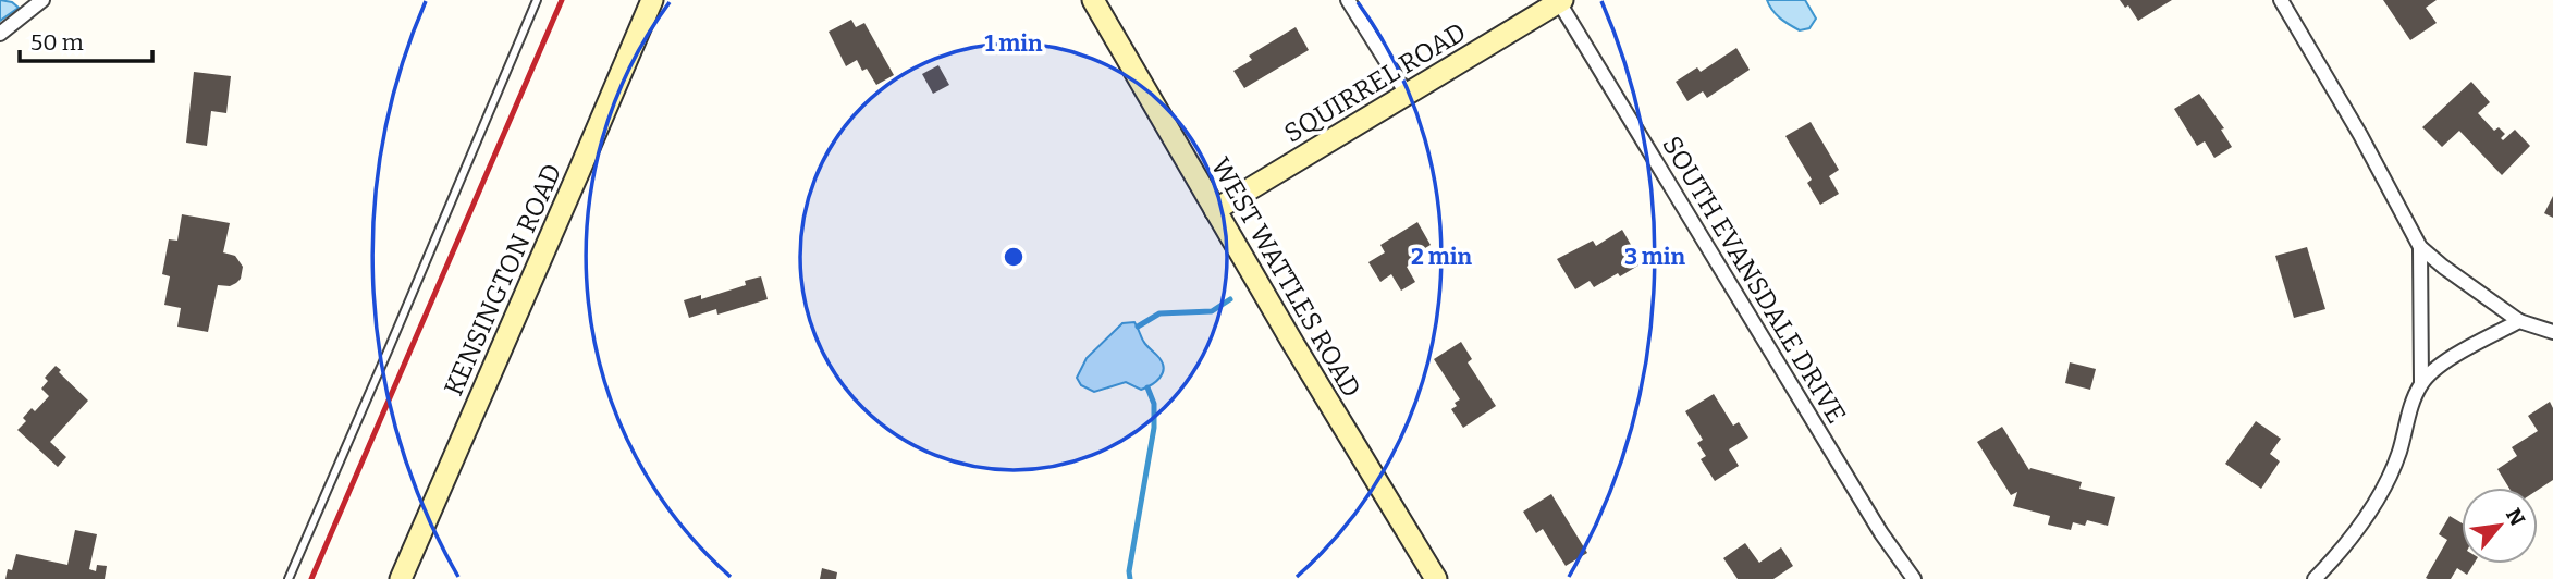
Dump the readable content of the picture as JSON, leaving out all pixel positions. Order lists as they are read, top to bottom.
{
  "streets": {
    "street": [
      "SQUIRREL ROAD",
      "WEST WATTLES ROAD",
      "KENSINGTON ROAD",
      "SOUTH EVANSDALE DRIVE"
    ]
  },
  "crossings": [
    ["SQUIRREL ROAD", "WEST WATTLES ROAD"],
    ["SQUIRREL ROAD", "SOUTH EVANSDALE DRIVE"]
  ],
  "scale_bar": "50 m",
  "north": "top right",
  "rings": ["1 min", "2 min", "3 min"]
}
